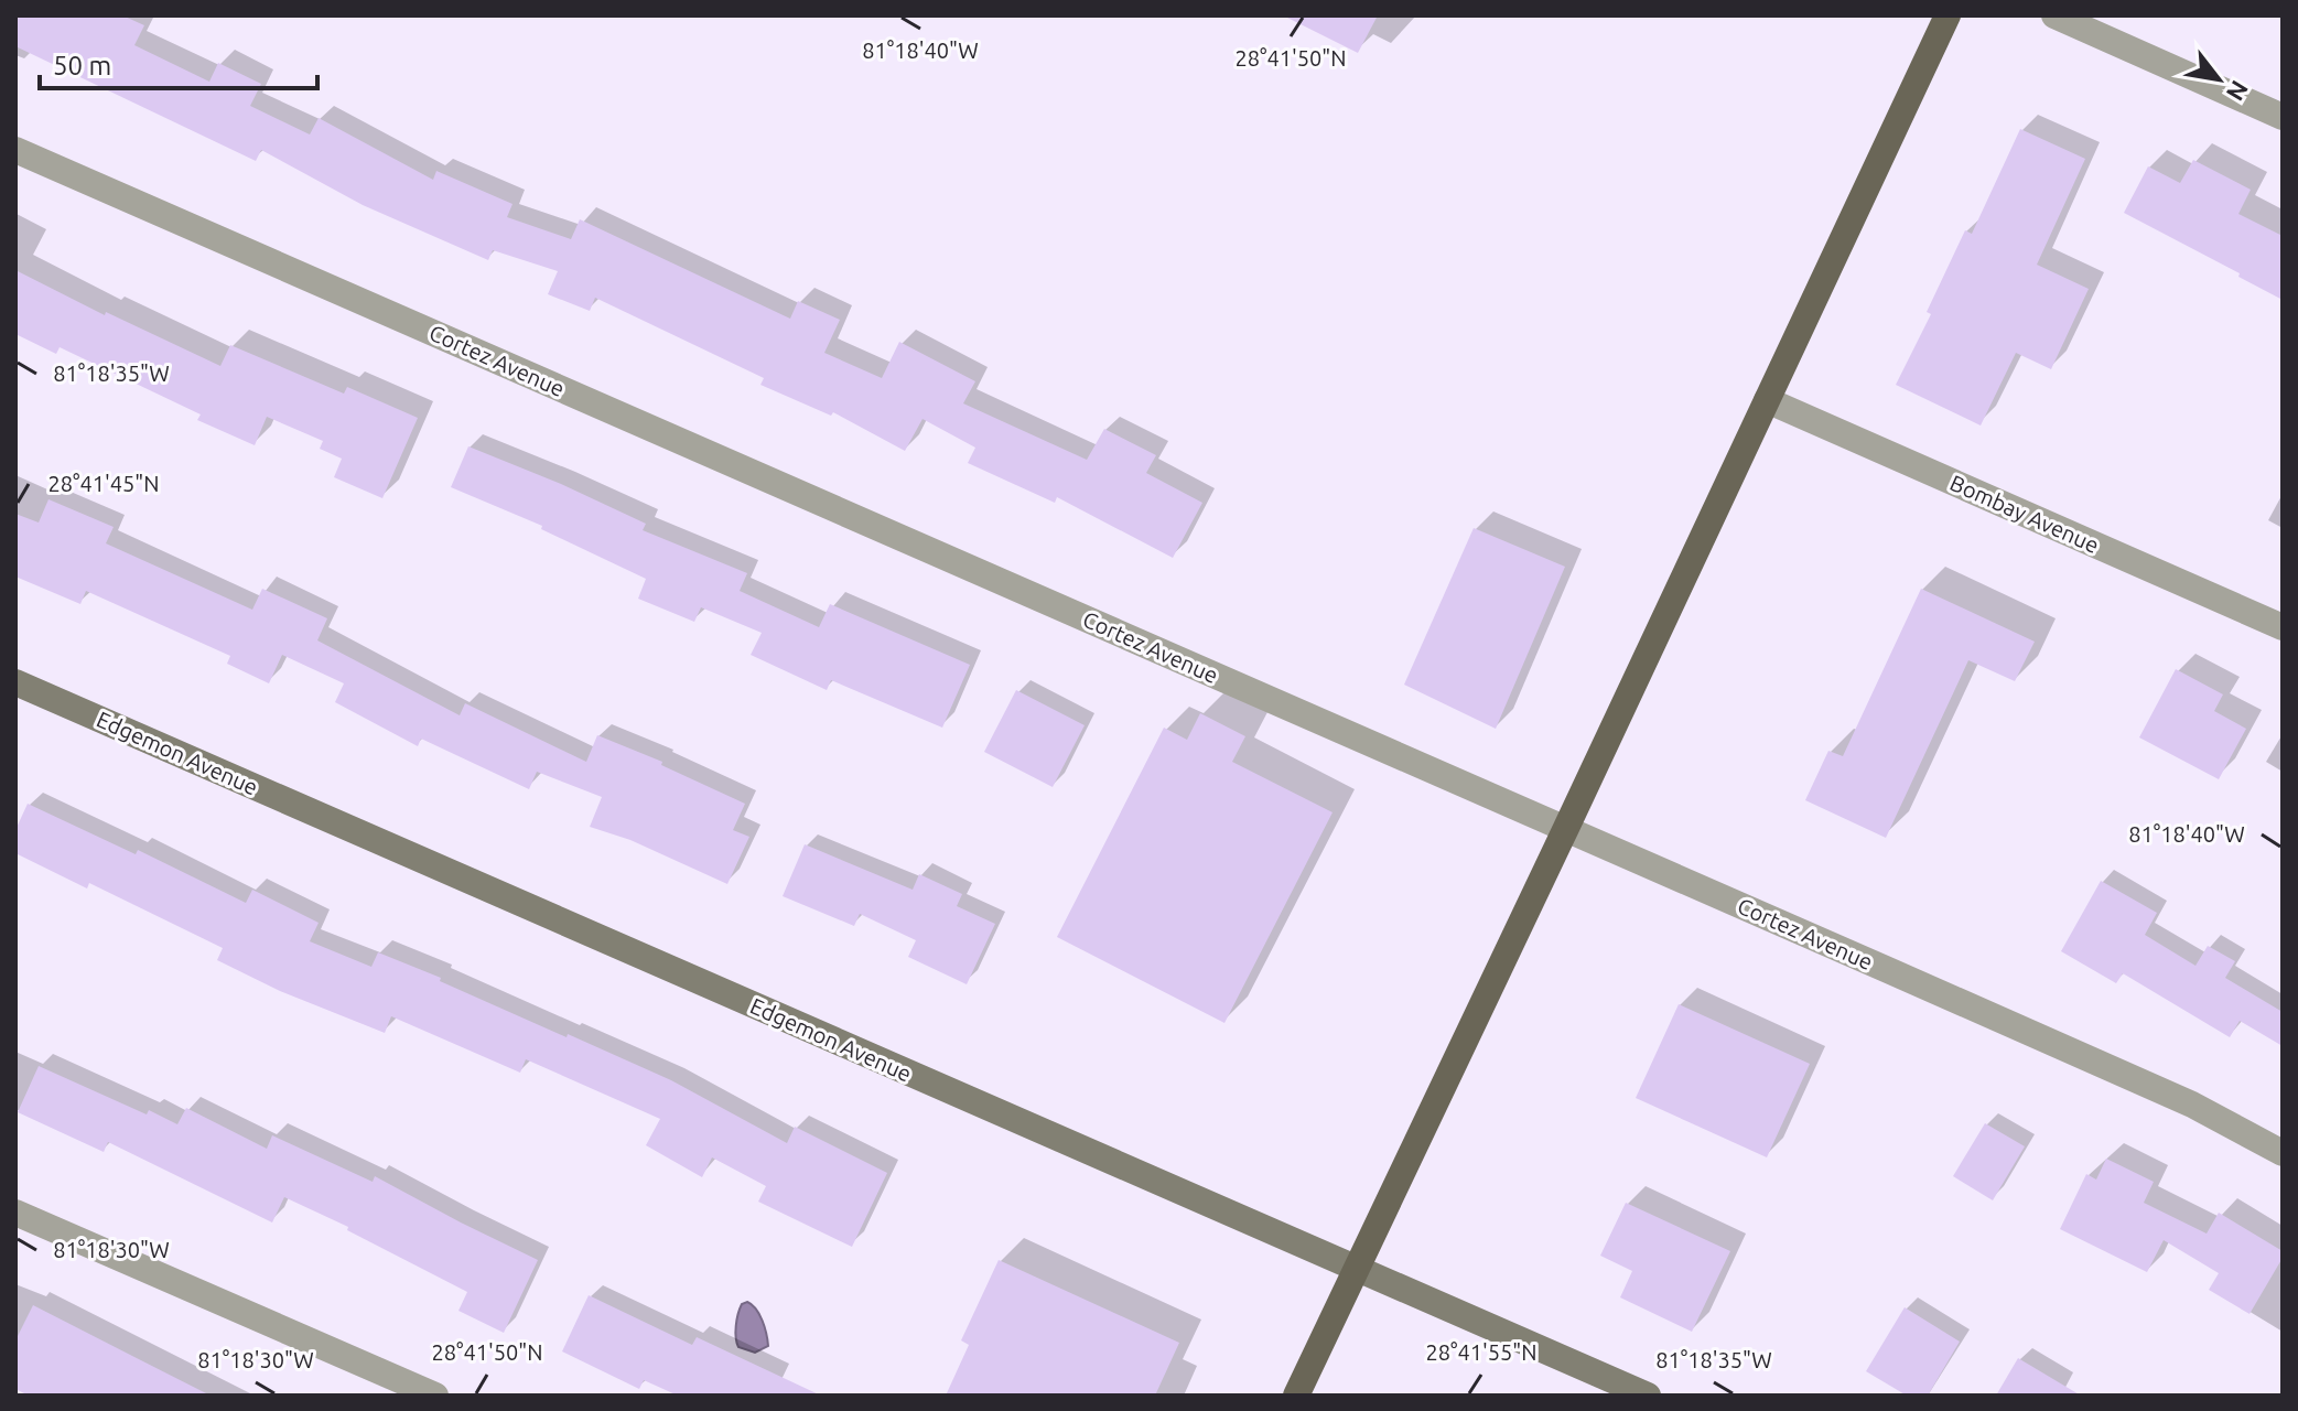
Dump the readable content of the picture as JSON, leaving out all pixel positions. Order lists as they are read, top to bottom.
{
  "streets": {
    "street": ["Cortez Avenue", "Bombay Avenue", "Edgemon Avenue"]
  },
  "scale_bar": "50 m",
  "north": "bottom right",
  "coordinates": [
    "81°18'40\"W",
    "28°41'50\"N",
    "81°18'35\"W",
    "28°41'45\"N",
    "81°18'30\"W",
    "28°41'55\"N"
  ]
}
